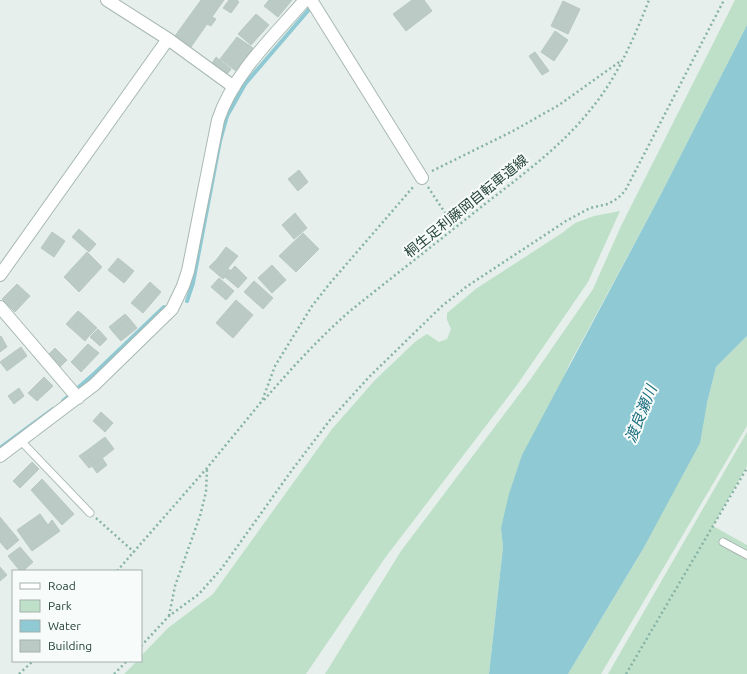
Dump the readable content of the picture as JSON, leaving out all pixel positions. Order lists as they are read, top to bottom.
{
  "streets": {
    "path": ["桐生足利藤岡自転車道線"]
  },
  "water": ["渡良瀬川"],
  "legend": [
    "Road",
    "Park",
    "Water",
    "Building"
  ]
}
